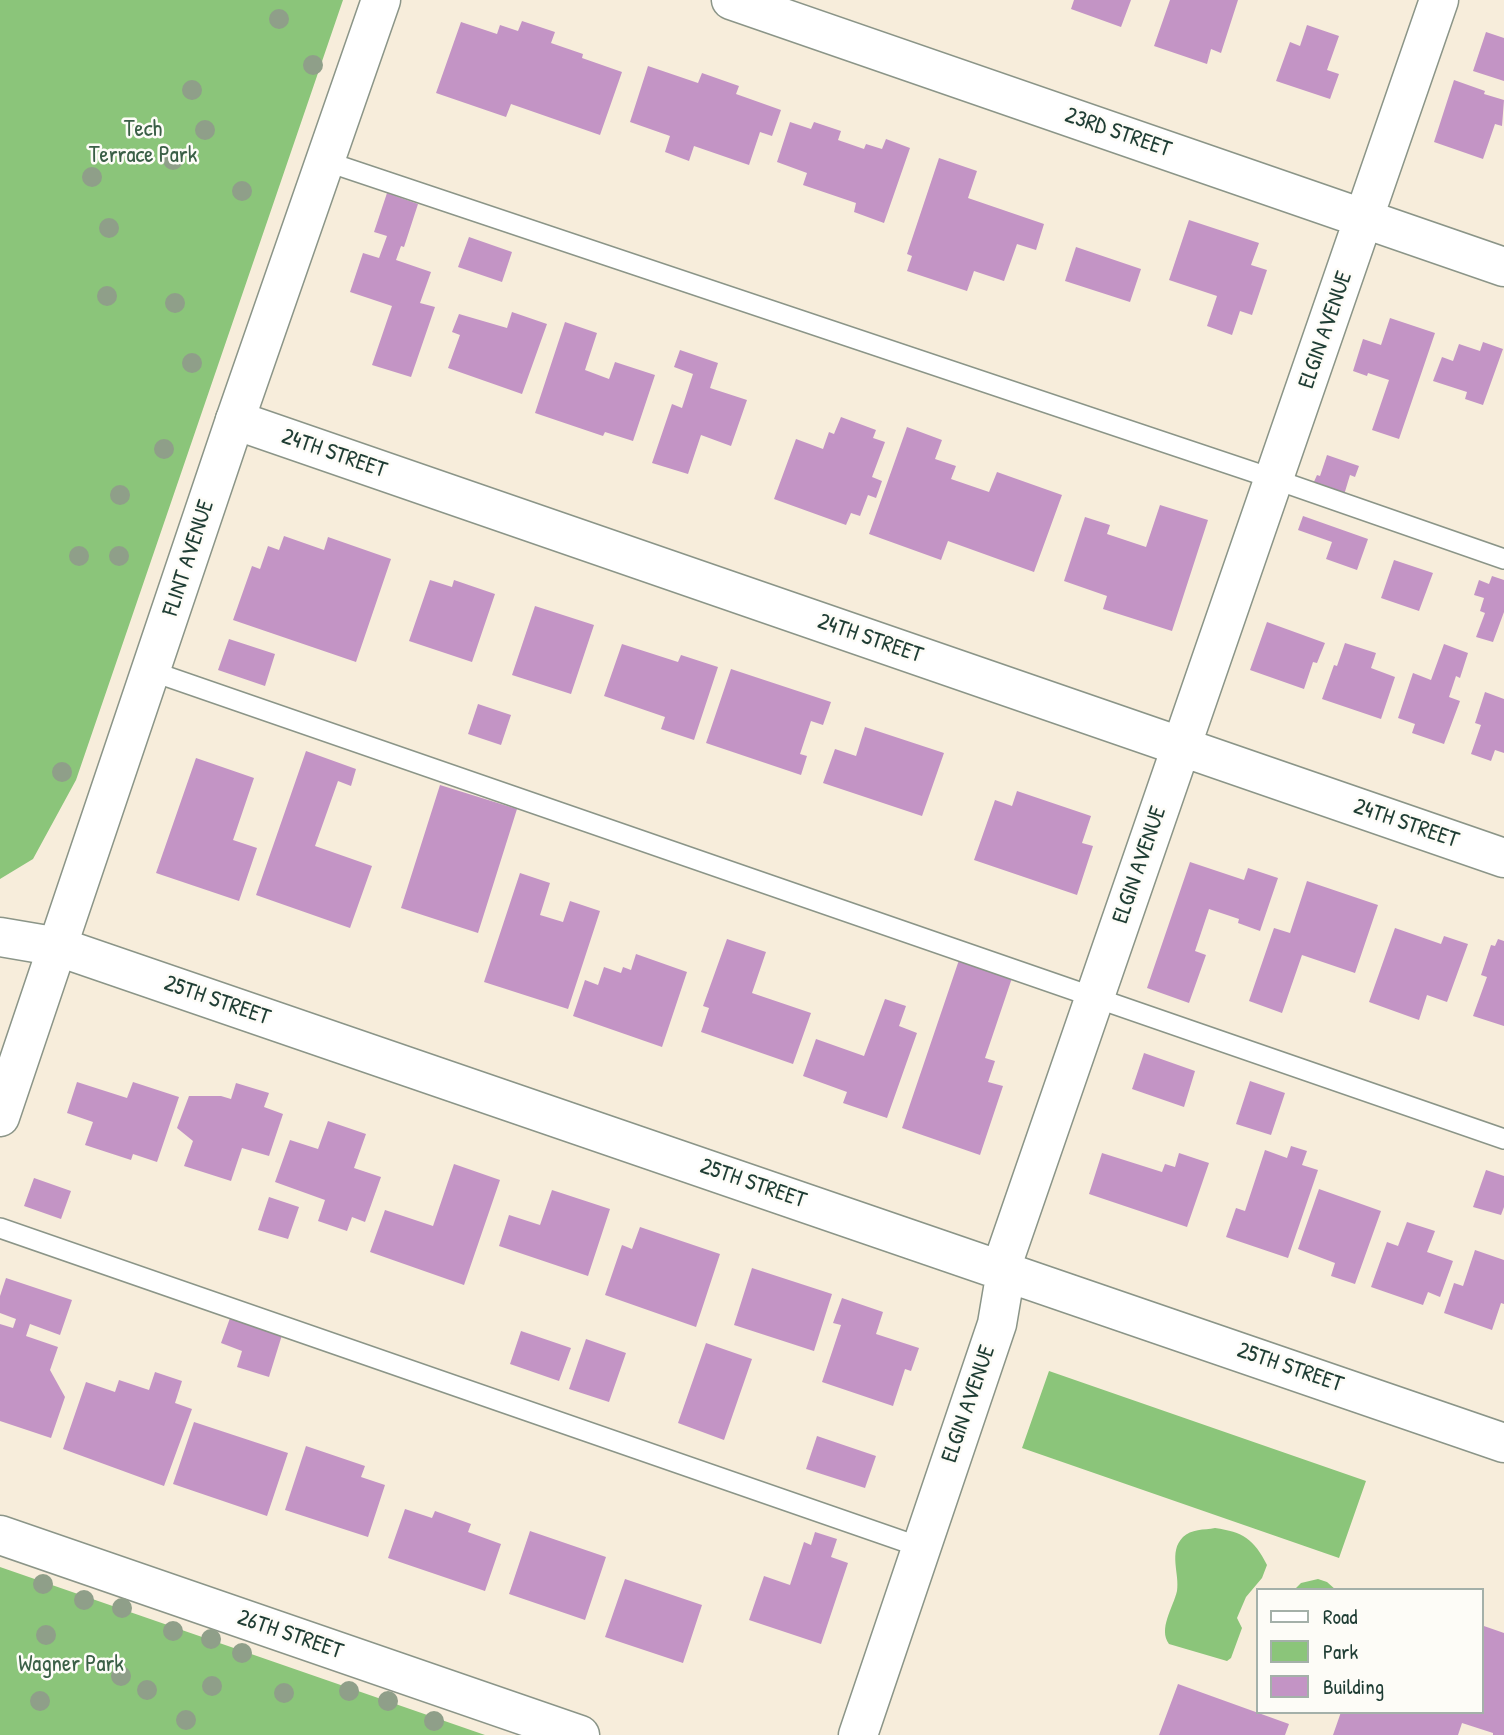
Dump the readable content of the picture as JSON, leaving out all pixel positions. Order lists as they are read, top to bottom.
{
  "streets": {
    "street": [
      "23RD STREET",
      "ELGIN AVENUE",
      "24TH STREET",
      "FLINT AVENUE",
      "25TH STREET",
      "26TH STREET"
    ]
  },
  "crossings": [
    ["23RD STREET", "ELGIN AVENUE"],
    ["ELGIN AVENUE", "24TH STREET"],
    ["ELGIN AVENUE", "25TH STREET"],
    ["24TH STREET", "FLINT AVENUE"],
    ["FLINT AVENUE", "25TH STREET"]
  ],
  "parks": ["Tech Terrace Park", "Wagner Park"],
  "legend": ["Road", "Park", "Building"]
}
